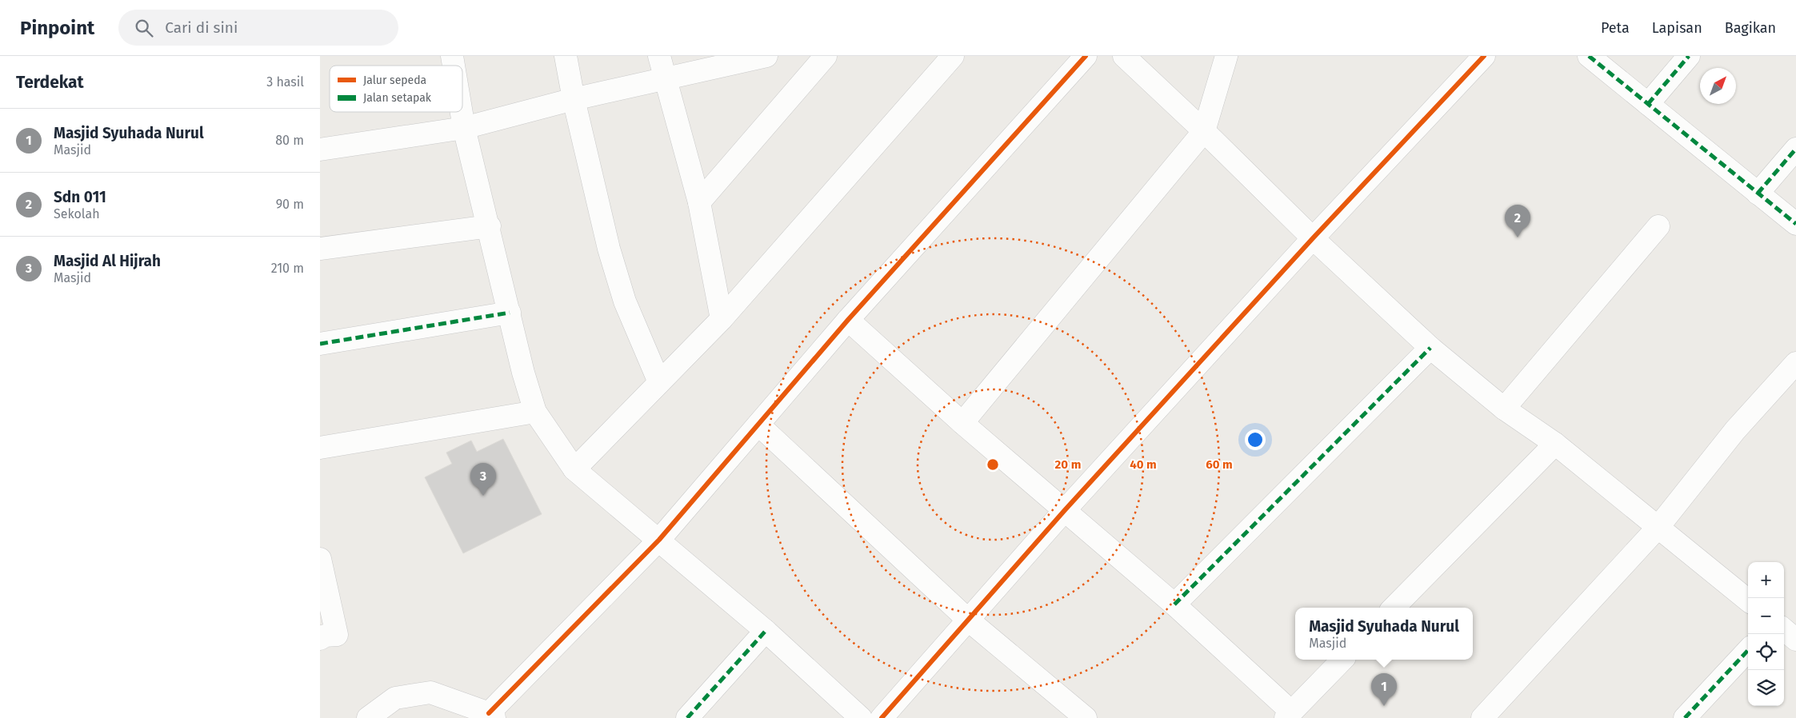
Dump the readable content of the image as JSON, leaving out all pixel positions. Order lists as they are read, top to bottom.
{
  "legend": ["Jalur sepeda", "Jalan setapak"],
  "north": "top right",
  "page": {
    "header": "Pinpoint",
    "search": "Cari di sini",
    "nav": ["Peta", "Lapisan", "Bagikan"],
    "heading": ["Terdekat", "3 hasil"],
    "list": [
      {
        "mark": "1",
        "name": "Masjid Syuhada Nurul",
        "note": "Masjid",
        "value": "80 m"
      },
      {
        "mark": "2",
        "name": "Sdn 011",
        "note": "Sekolah",
        "value": "90 m"
      },
      {
        "mark": "3",
        "name": "Masjid Al Hijrah",
        "note": "Masjid",
        "value": "210 m"
      }
    ],
    "pins": ["2", "3", "1"],
    "map_buttons": ["+", "−"],
    "popup": ["Masjid Syuhada Nurul", "Masjid"]
  },
  "rings": ["20 m", "40 m", "60 m"]
}
